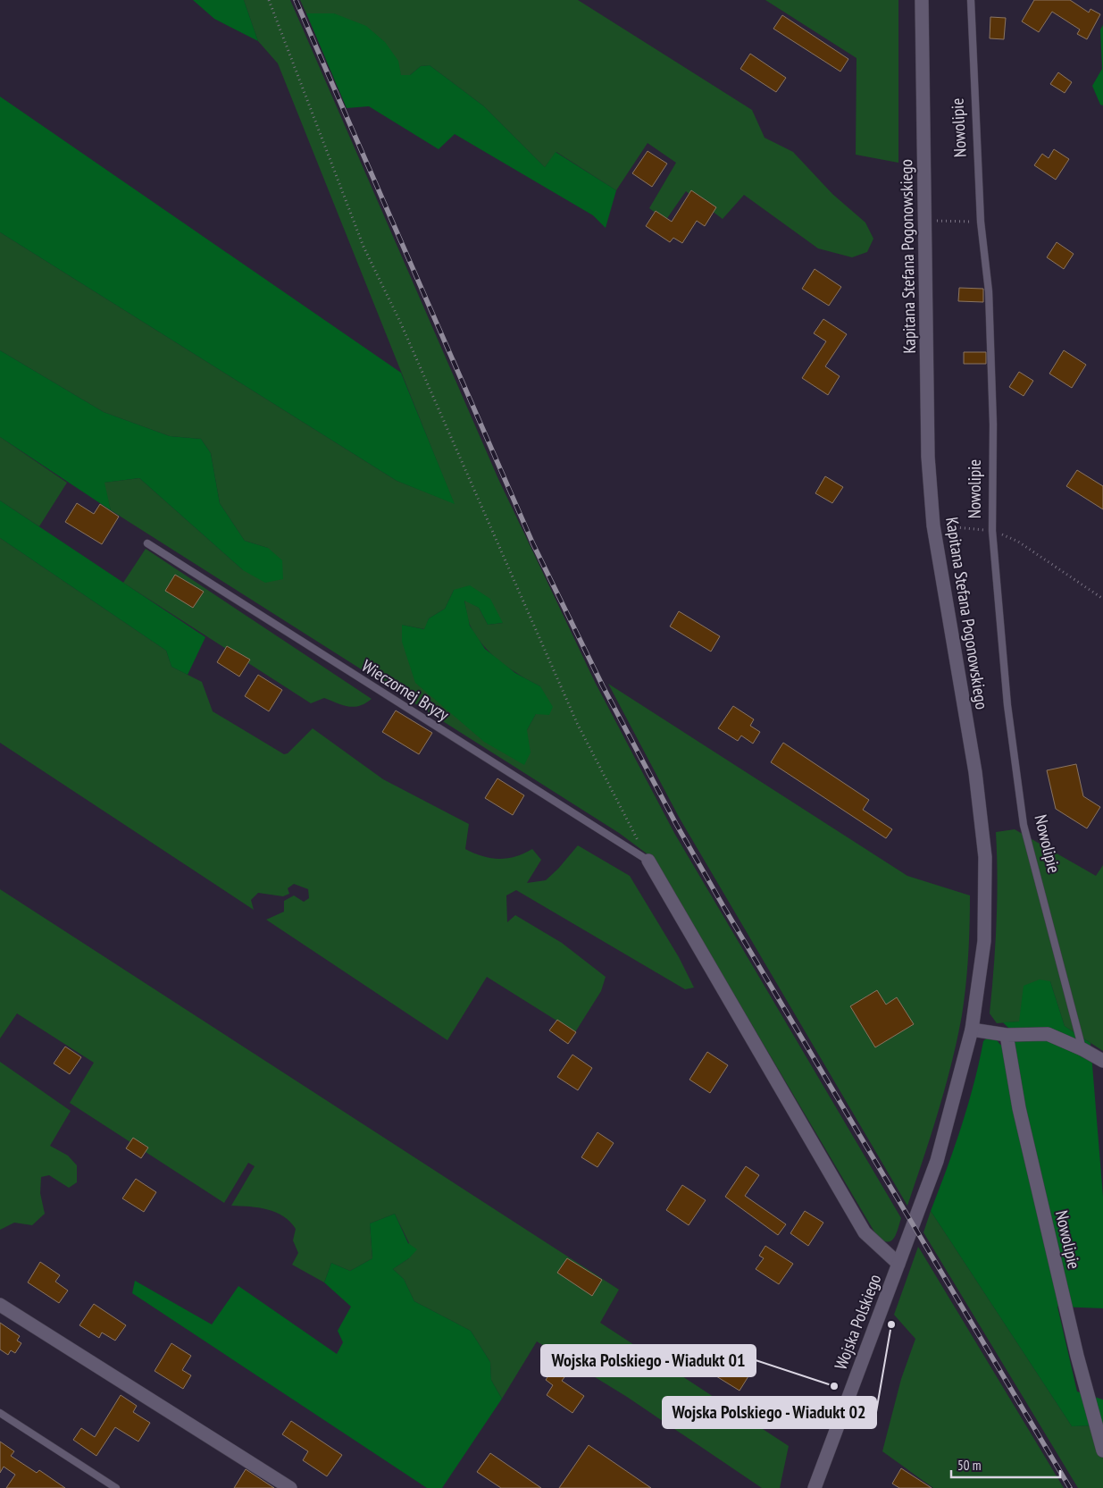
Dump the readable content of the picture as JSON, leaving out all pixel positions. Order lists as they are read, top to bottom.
{
  "streets": {
    "main road": ["Nowolipie", "Kapitana Stefana Pogonowskiego", "Wojska Polskiego"],
    "lane": ["Wieczornej Bryzy"]
  },
  "crossings": [
    ["Kapitana Stefana Pogonowskiego", "Wojska Polskiego"]
  ],
  "places": ["Wojska Polskiego - Wiadukt 02", "Wojska Polskiego - Wiadukt 01"],
  "scale_bar": "50 m"
}
